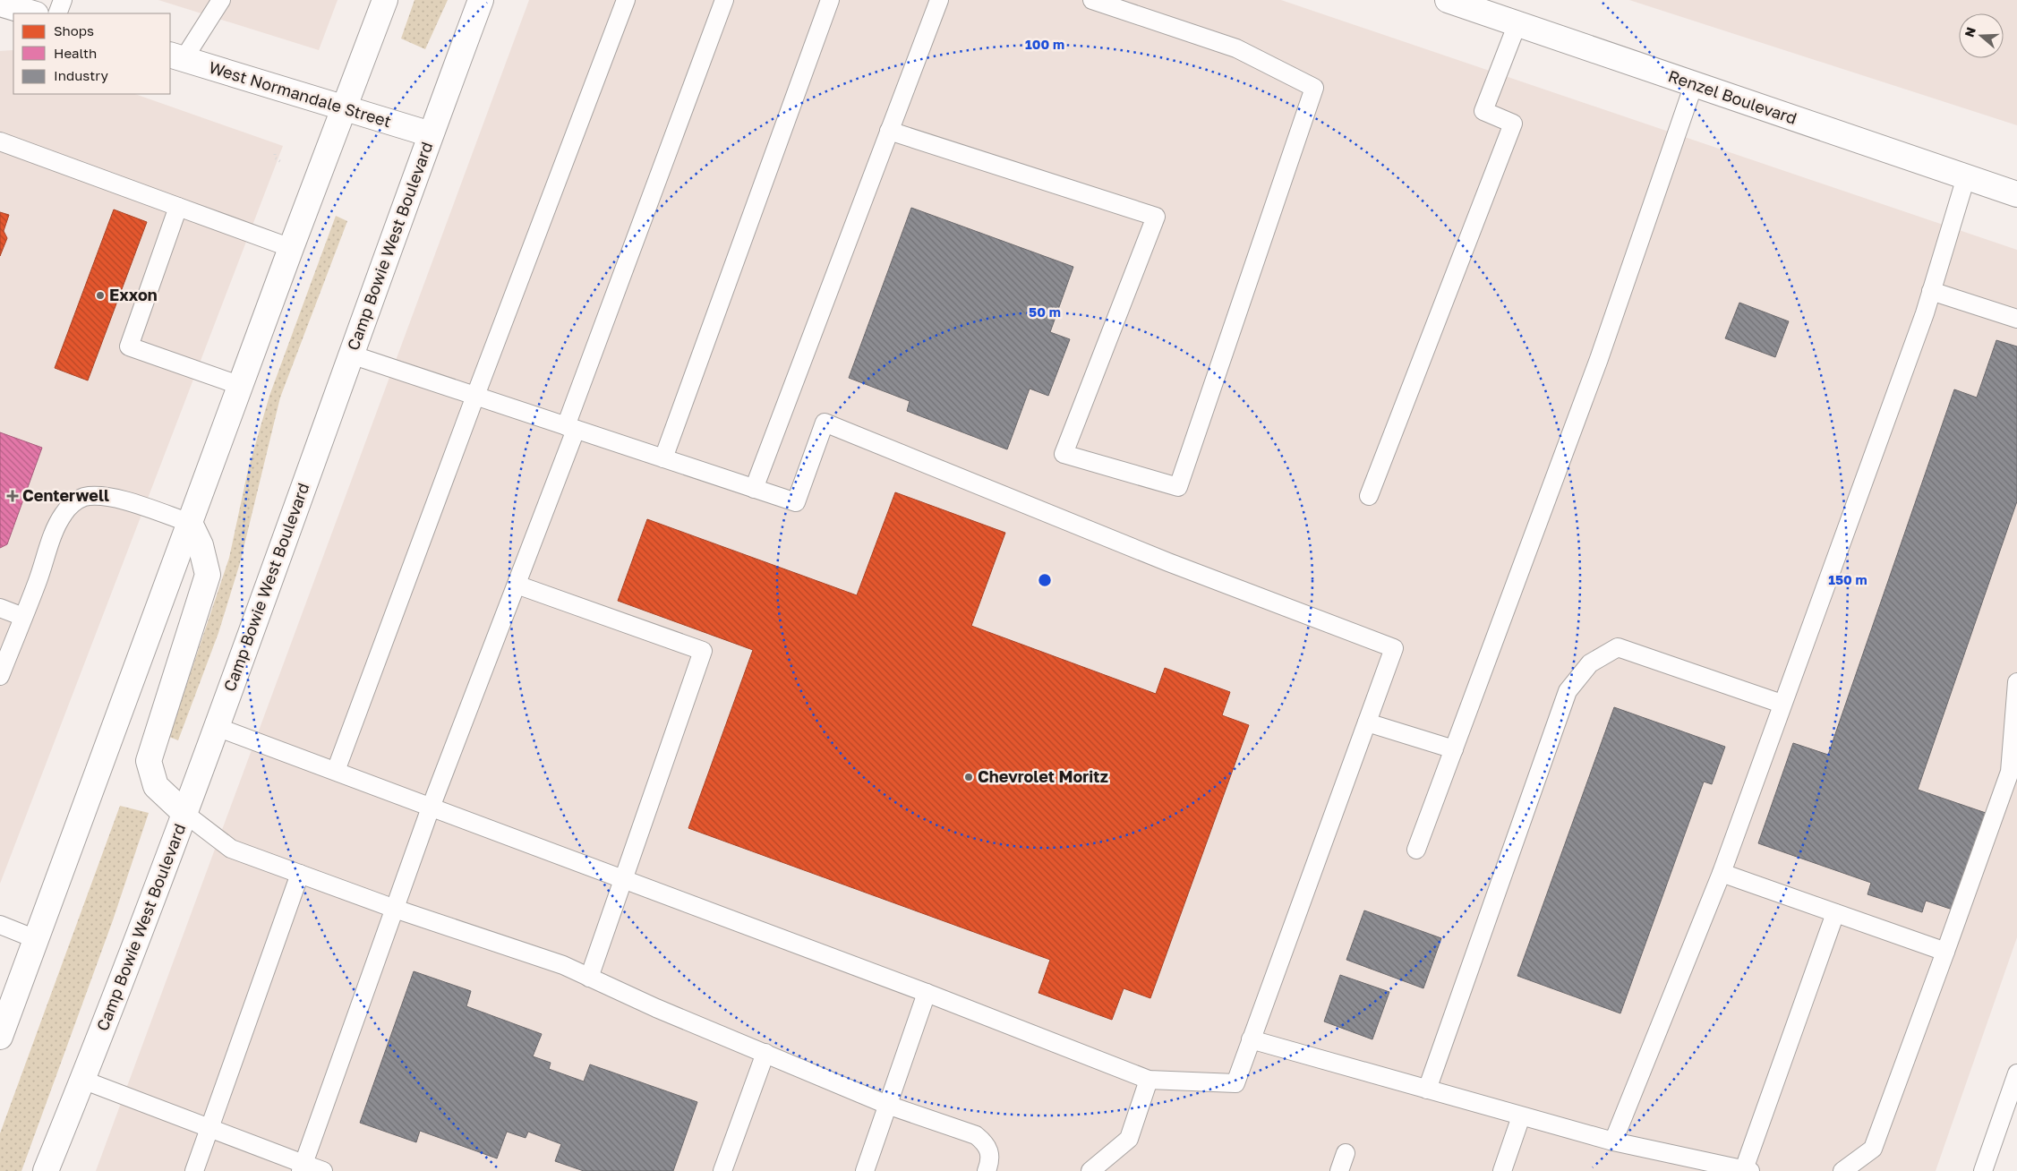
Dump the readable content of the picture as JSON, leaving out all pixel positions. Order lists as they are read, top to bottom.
{
  "streets": {
    "main road": ["West Normandale Street", "Renzel Boulevard", "Camp Bowie West Boulevard"]
  },
  "crossings": [
    ["West Normandale Street", "Camp Bowie West Boulevard"]
  ],
  "places": {
    "other": ["Exxon", "Chevrolet Moritz"],
    "health": ["Centerwell"]
  },
  "legend": ["Shops", "Health", "Industry"],
  "north": "left",
  "rings": ["100 m", "50 m", "150 m"]
}
